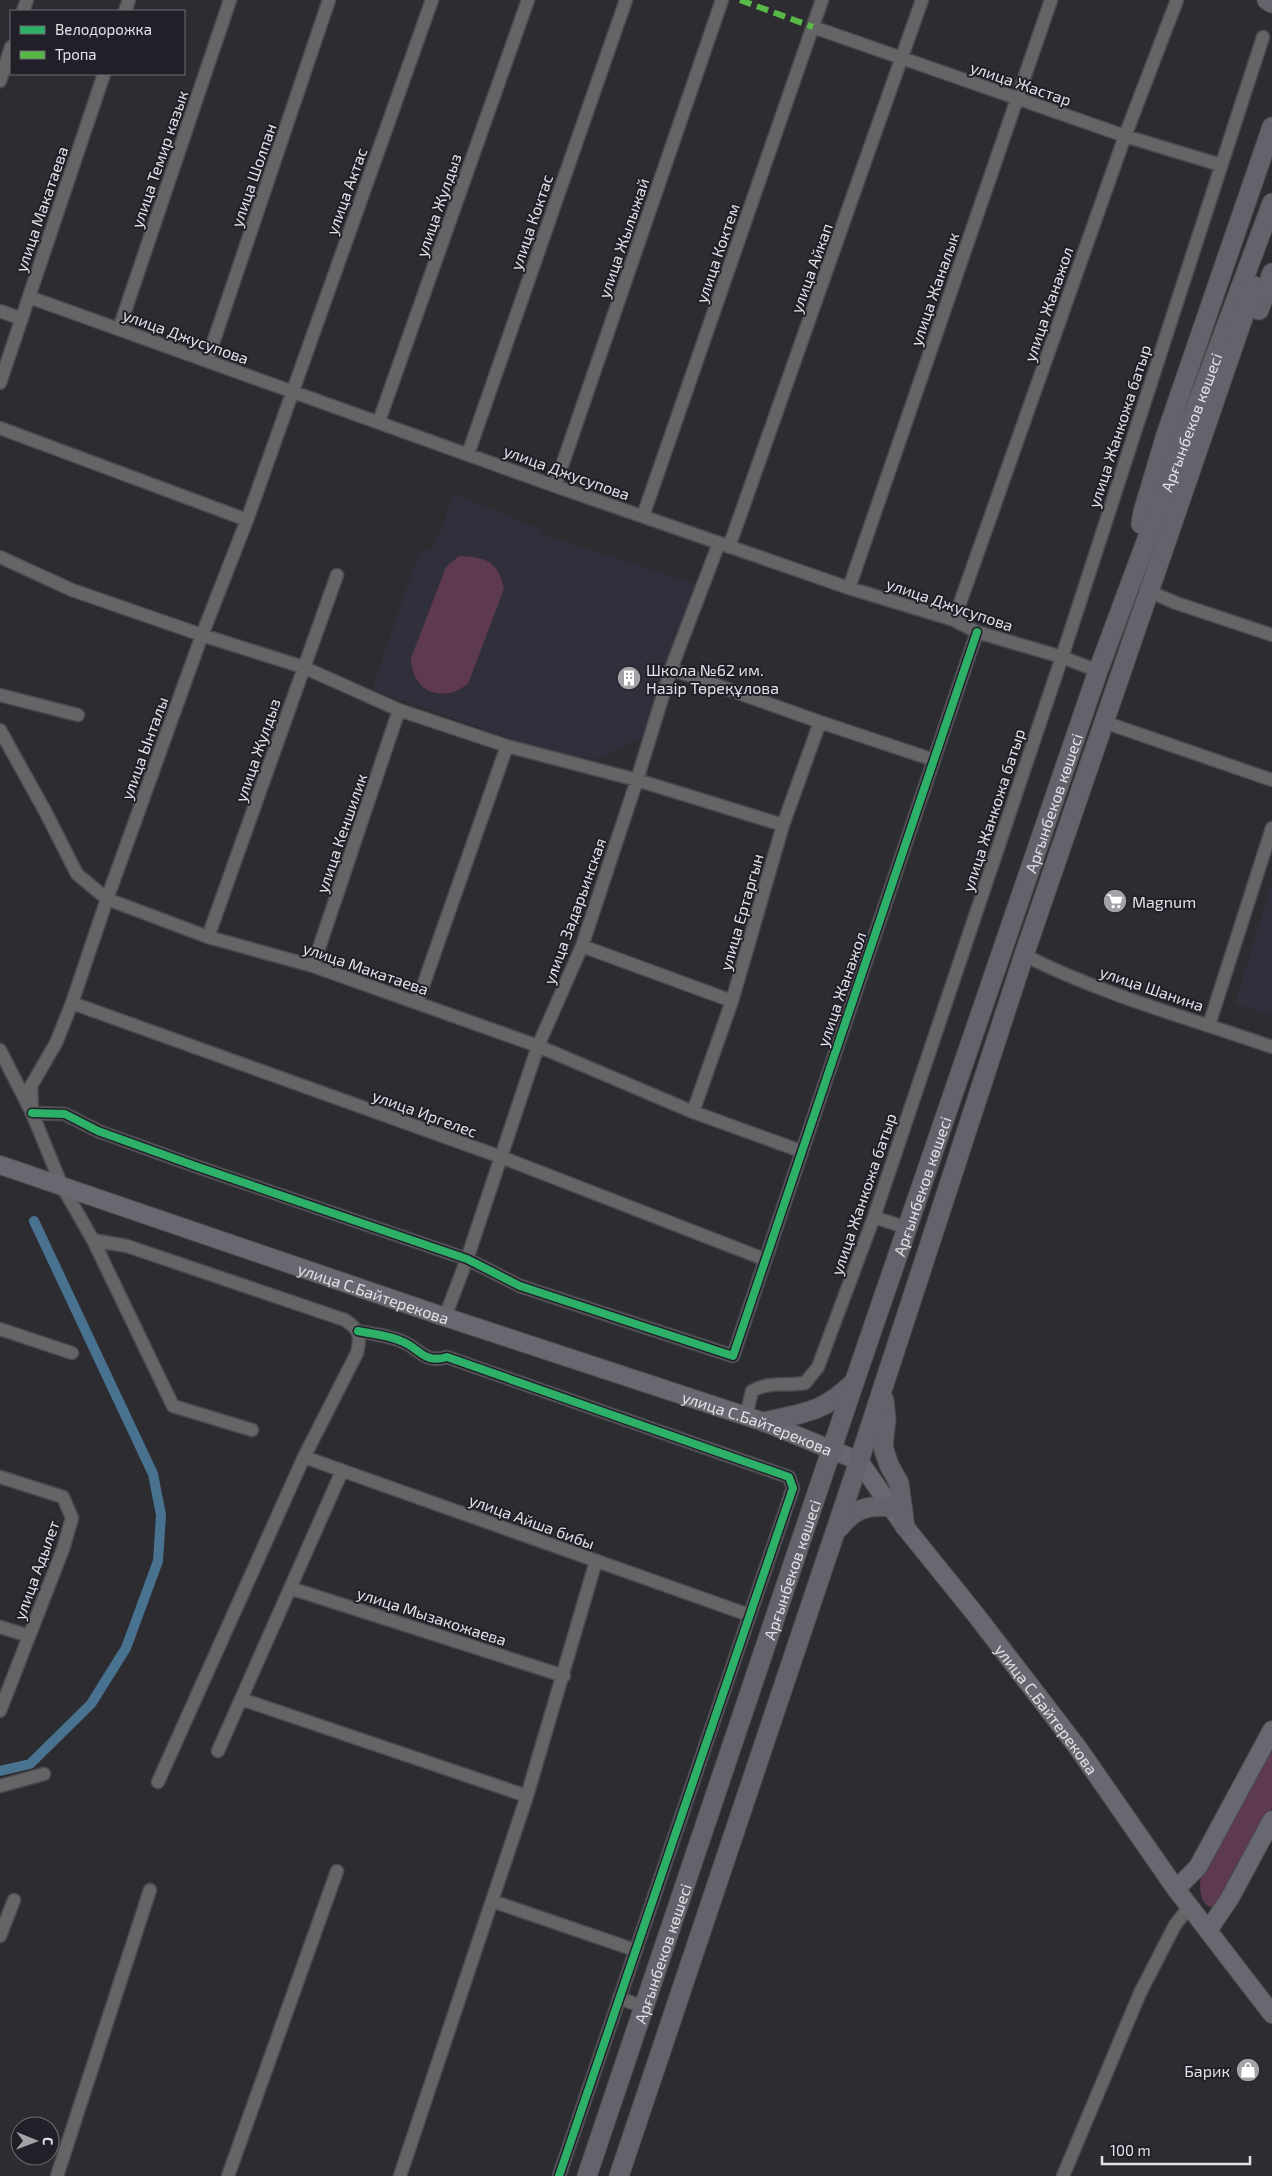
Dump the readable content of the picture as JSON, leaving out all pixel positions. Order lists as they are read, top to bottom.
{
  "streets": {
    "main road": ["Арғынбеков көшесі", "улица С.Байтерекова"],
    "street": [
      "улица Жастар",
      "улица Темир казык",
      "улица Шолпан",
      "улица Актас",
      "улица Жулдыз",
      "улица Макатаева",
      "улица Коктас",
      "улица Жылыжай",
      "улица Коктем",
      "улица Айкап",
      "улица Жаналык",
      "улица Жанажол",
      "улица Джусупова",
      "улица Жанкожа батыр",
      "улица Ынталы",
      "улица Кеншилик",
      "улица Задарьинская",
      "улица Ертаргын",
      "улица Шанина",
      "улица Иргелес",
      "улица Айша бибы",
      "улица Адылет",
      "улица Мызакожаева"
    ]
  },
  "crossings": [
    ["улица Жастар", "улица Коктем"],
    ["улица Жастар", "улица Айкап"],
    ["улица Жастар", "улица Жаналык"],
    ["улица Жастар", "улица Жанажол"],
    ["улица Жастар", "улица Жанкожа батыр"],
    ["улица Темир казык", "улица Джусупова"],
    ["улица Шолпан", "улица Джусупова"],
    ["улица Актас", "улица Джусупова"],
    ["улица Актас", "улица Ынталы"],
    ["улица Жулдыз", "улица Макатаева"],
    ["улица Жулдыз", "улица Джусупова"],
    ["улица Макатаева", "улица Жанажол"],
    ["улица Макатаева", "улица Джусупова"],
    ["улица Макатаева", "улица Ынталы"],
    ["улица Макатаева", "улица Кеншилик"],
    ["улица Макатаева", "улица Задарьинская"],
    ["улица Макатаева", "улица Ертаргын"],
    ["улица Коктас", "улица Джусупова"],
    ["улица Жылыжай", "улица Джусупова"],
    ["улица Коктем", "улица Джусупова"],
    ["улица Айкап", "улица Джусупова"],
    ["улица Айкап", "улица Задарьинская"],
    ["улица Жаналык", "улица Джусупова"],
    ["улица Жанажол", "улица Джусупова"],
    ["улица Жанажол", "улица Задарьинская"],
    ["улица Жанажол", "улица Иргелес"],
    ["улица Джусупова", "Арғынбеков көшесі"],
    ["улица Джусупова", "улица Жанкожа батыр"],
    ["улица Джусупова", "улица Ынталы"],
    ["улица Джусупова", "улица Задарьинская"],
    ["Арғынбеков көшесі", "улица Шанина"],
    ["Арғынбеков көшесі", "улица С.Байтерекова"],
    ["улица Жанкожа батыр", "улица С.Байтерекова"],
    ["улица Ынталы", "улица Иргелес"],
    ["улица Задарьинская", "улица Иргелес"],
    ["улица Задарьинская", "улица С.Байтерекова"]
  ],
  "places": {
    "building": ["Школа №62 им. Назір Төреқұлова"],
    "supermarket": ["Magnum"],
    "shop": ["Барик"]
  },
  "legend": ["Велодорожка", "Тропа"],
  "scale_bar": "100 m",
  "north": "right"
}
